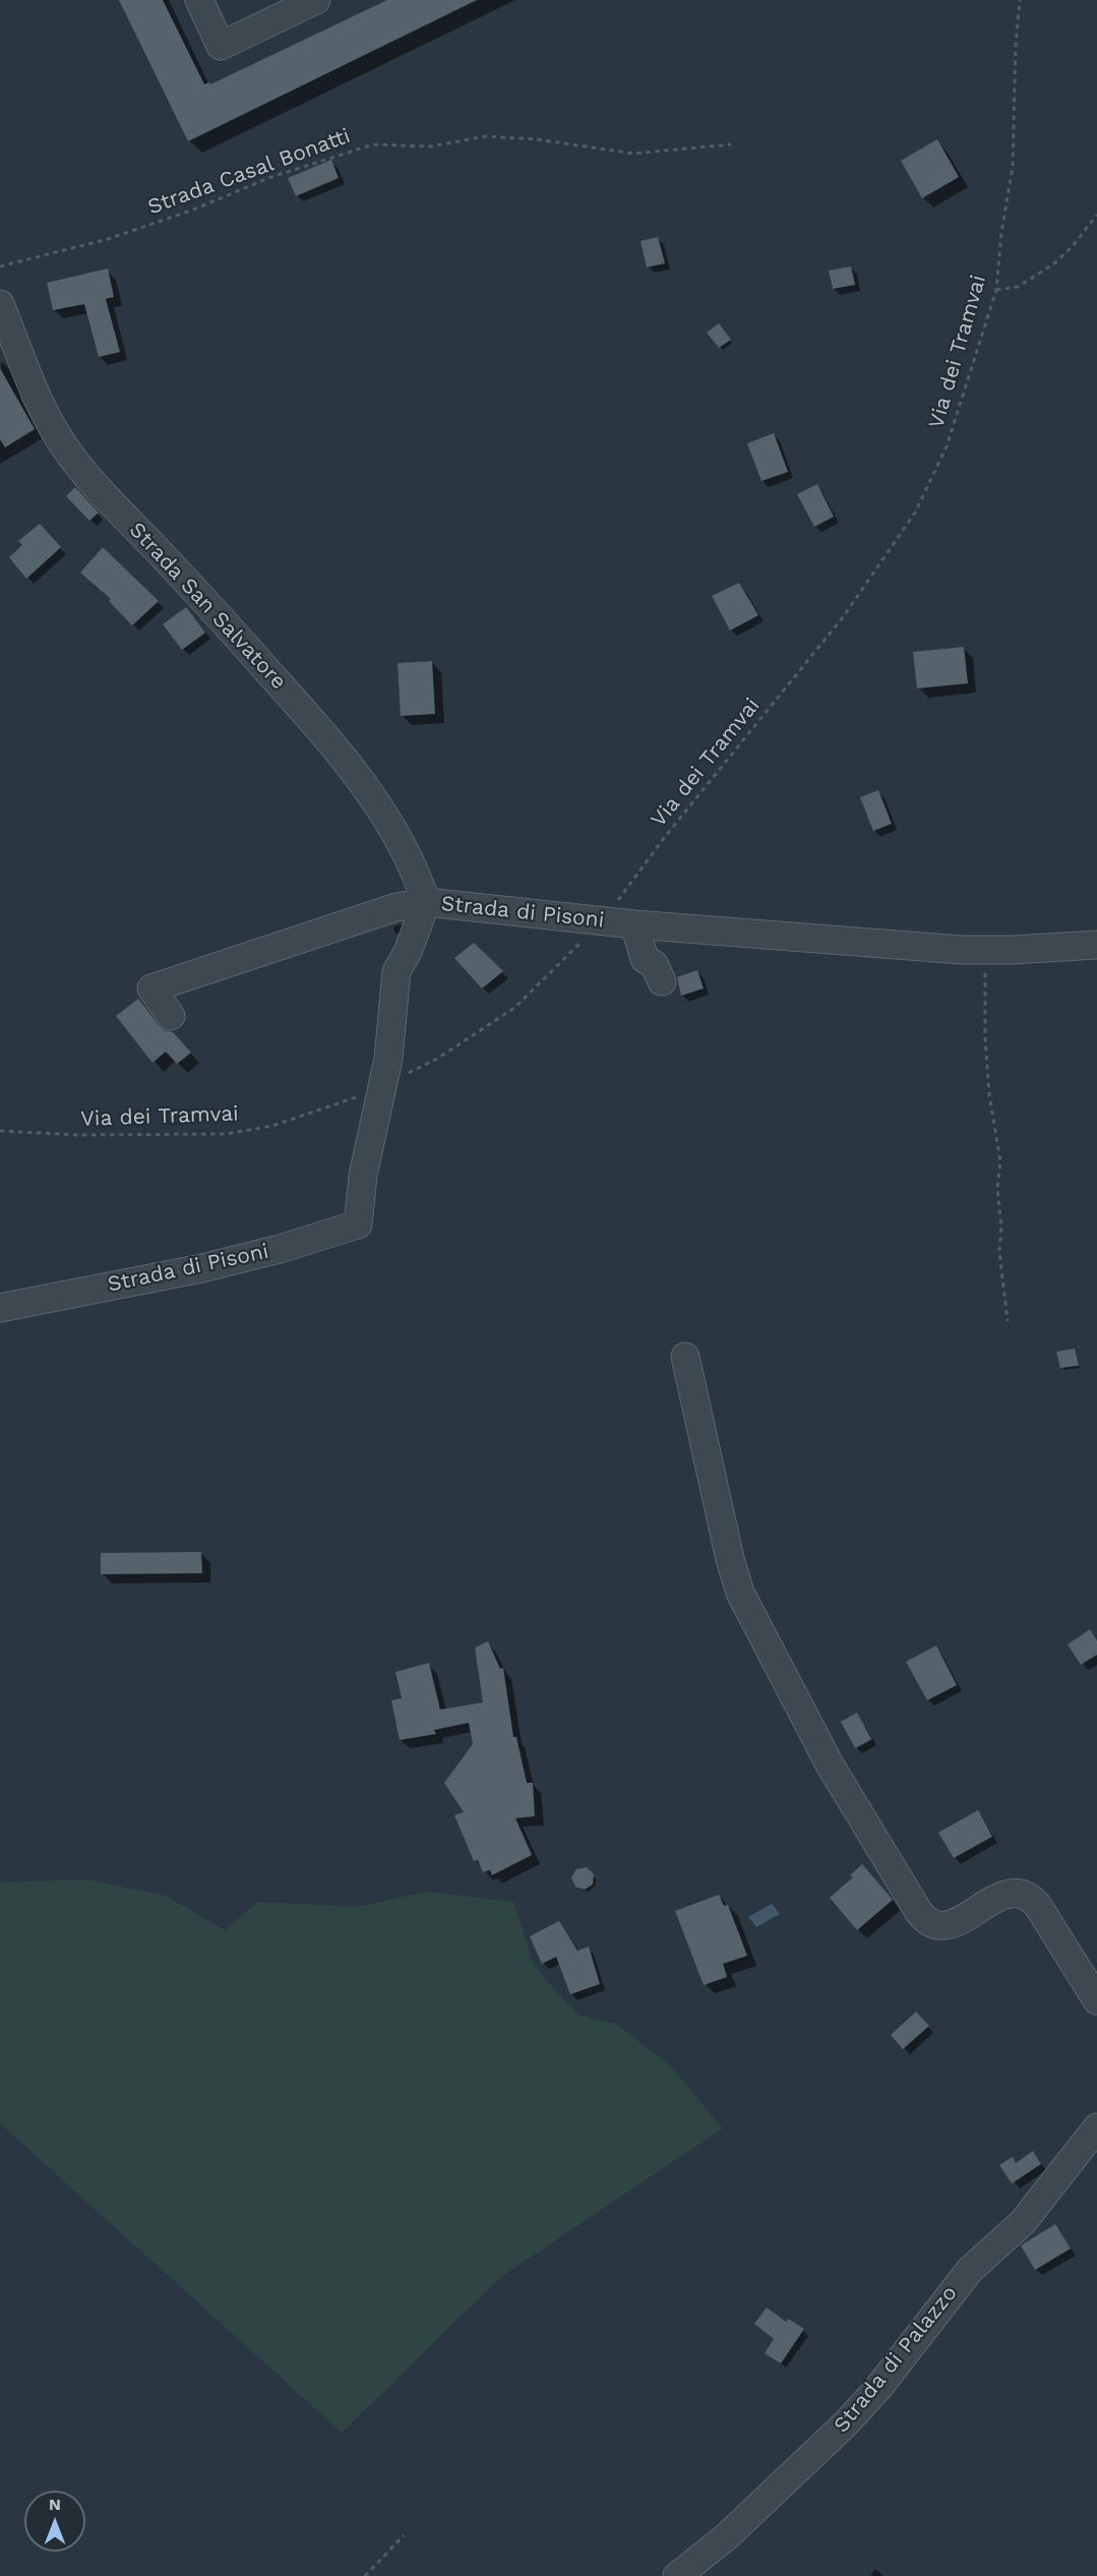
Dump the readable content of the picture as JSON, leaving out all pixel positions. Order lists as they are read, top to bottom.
{
  "streets": {
    "street": ["Strada San Salvatore", "Strada di Pisoni", "Strada di Palazzo"],
    "path": ["Strada Casal Bonatti", "Via dei Tramvai"]
  },
  "crossings": [
    ["Via dei Tramvai", "Strada di Pisoni"],
    ["Strada San Salvatore", "Strada di Pisoni"]
  ],
  "north": "top"
}
